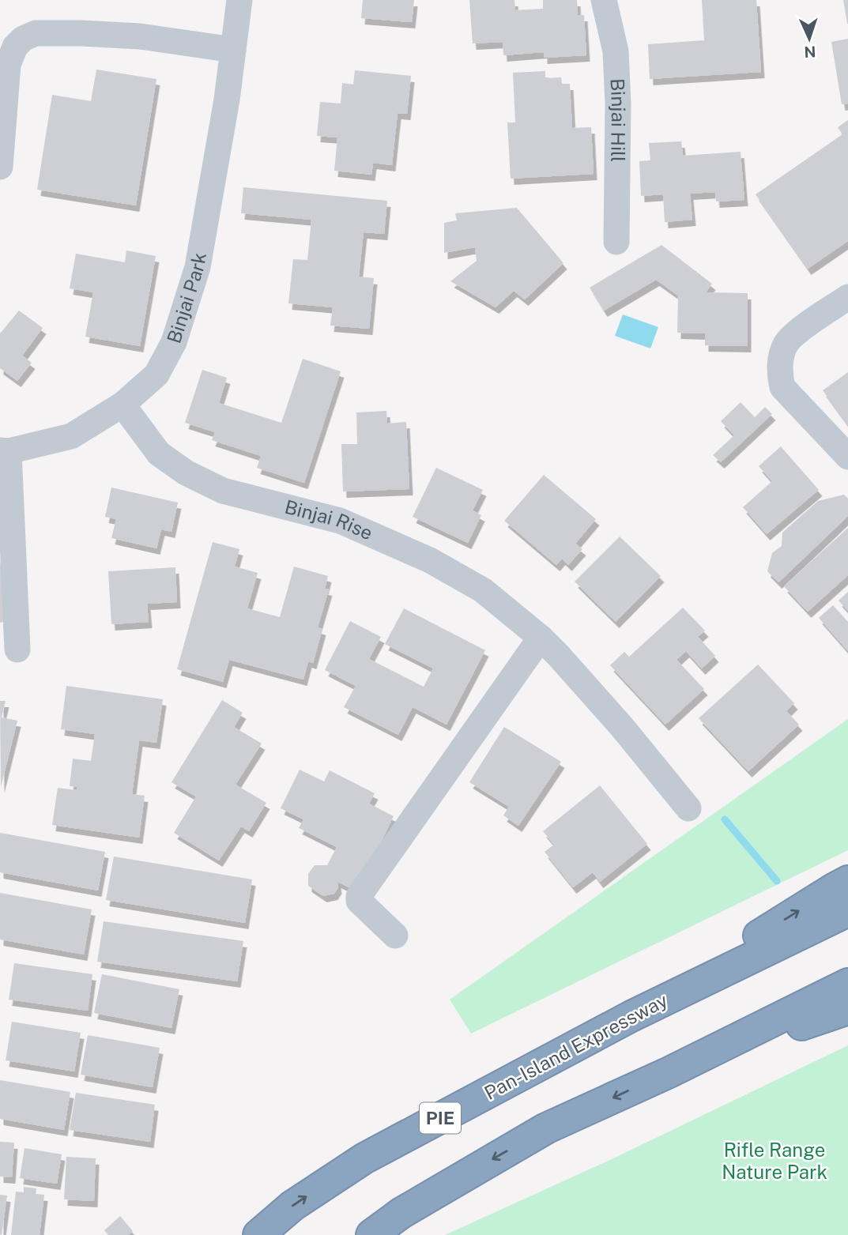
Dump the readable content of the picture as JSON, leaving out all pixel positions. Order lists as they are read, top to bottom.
{
  "streets": {
    "highway": ["Pan-Island Expressway", "PIE"],
    "street": ["Binjai Hill", "Binjai Park", "Binjai Rise"]
  },
  "crossings": [
    ["Binjai Park", "Binjai Rise"]
  ],
  "parks": ["Rifle Range Nature Park"],
  "north": "bottom"
}
